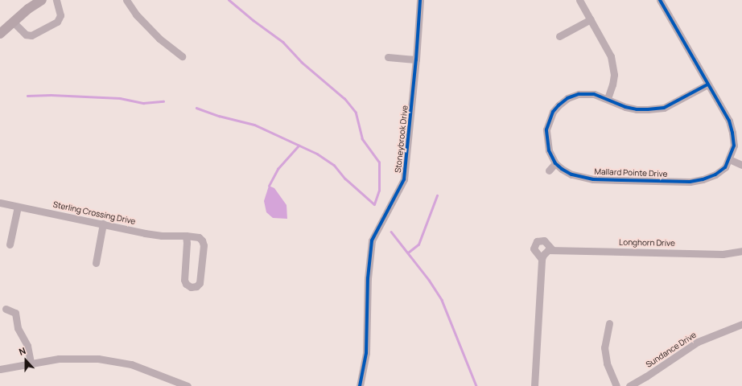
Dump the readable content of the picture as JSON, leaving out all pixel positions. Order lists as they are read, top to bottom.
{
  "streets": {
    "street": [
      "Stoneybrook Drive",
      "Mallard Pointe Drive",
      "Sterling Crossing Drive",
      "Longhorn Drive",
      "Sundance Drive"
    ]
  },
  "north": "top"
}
